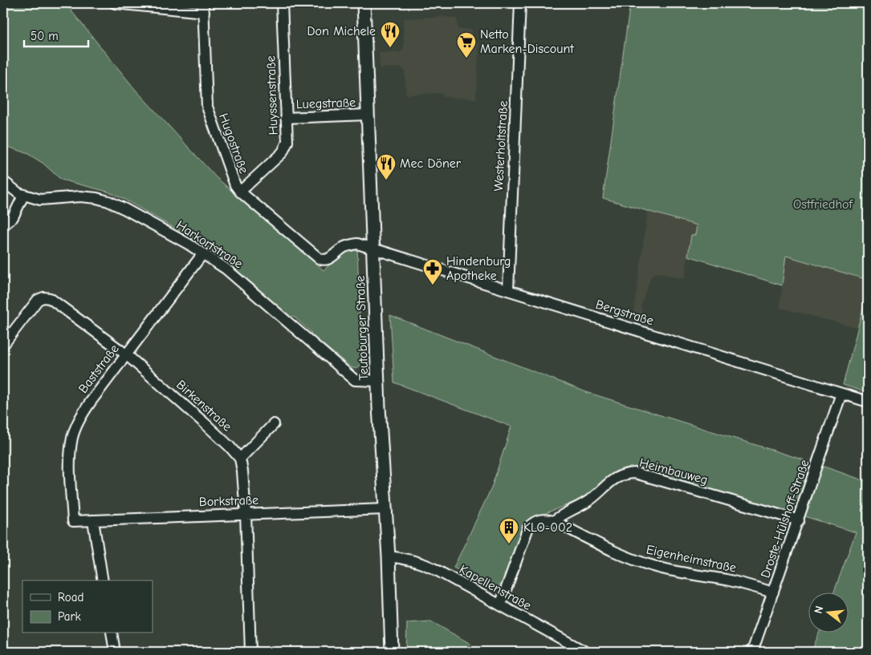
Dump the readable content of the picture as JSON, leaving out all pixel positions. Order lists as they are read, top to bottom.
{
  "streets": {
    "main road": ["Teutoburger Straße"],
    "street": [
      "Huyssenstraße",
      "Luegstraße",
      "Hugostraße",
      "Westerholtstraße",
      "Harkortstraße",
      "Bergstraße",
      "Baststraße",
      "Birkenstraße",
      "Heimbauweg",
      "Borkstraße",
      "Droste-Hülshoff-Straße",
      "Eigenheimstraße",
      "Kapellenstraße"
    ]
  },
  "crossings": [
    ["Huyssenstraße", "Luegstraße"],
    ["Huyssenstraße", "Hugostraße"],
    ["Luegstraße", "Teutoburger Straße"],
    ["Hugostraße", "Bergstraße"],
    ["Hugostraße", "Teutoburger Straße"],
    ["Westerholtstraße", "Bergstraße"],
    ["Harkortstraße", "Teutoburger Straße"],
    ["Harkortstraße", "Baststraße"],
    ["Bergstraße", "Teutoburger Straße"],
    ["Bergstraße", "Droste-Hülshoff-Straße"],
    ["Teutoburger Straße", "Borkstraße"],
    ["Teutoburger Straße", "Kapellenstraße"],
    ["Baststraße", "Birkenstraße"],
    ["Baststraße", "Borkstraße"],
    ["Heimbauweg", "Droste-Hülshoff-Straße"],
    ["Heimbauweg", "Eigenheimstraße"],
    ["Droste-Hülshoff-Straße", "Eigenheimstraße"]
  ],
  "parks": ["Ostfriedhof"],
  "places": {
    "restaurant": ["Don Michele", "Mec Döner"],
    "supermarket": ["Netto Marken-Discount"],
    "pharmacy": ["Hindenburg Apotheke"],
    "building": ["KLO-002"]
  },
  "legend": ["Road", "Park"],
  "scale_bar": "50 m",
  "north": "left"
}
